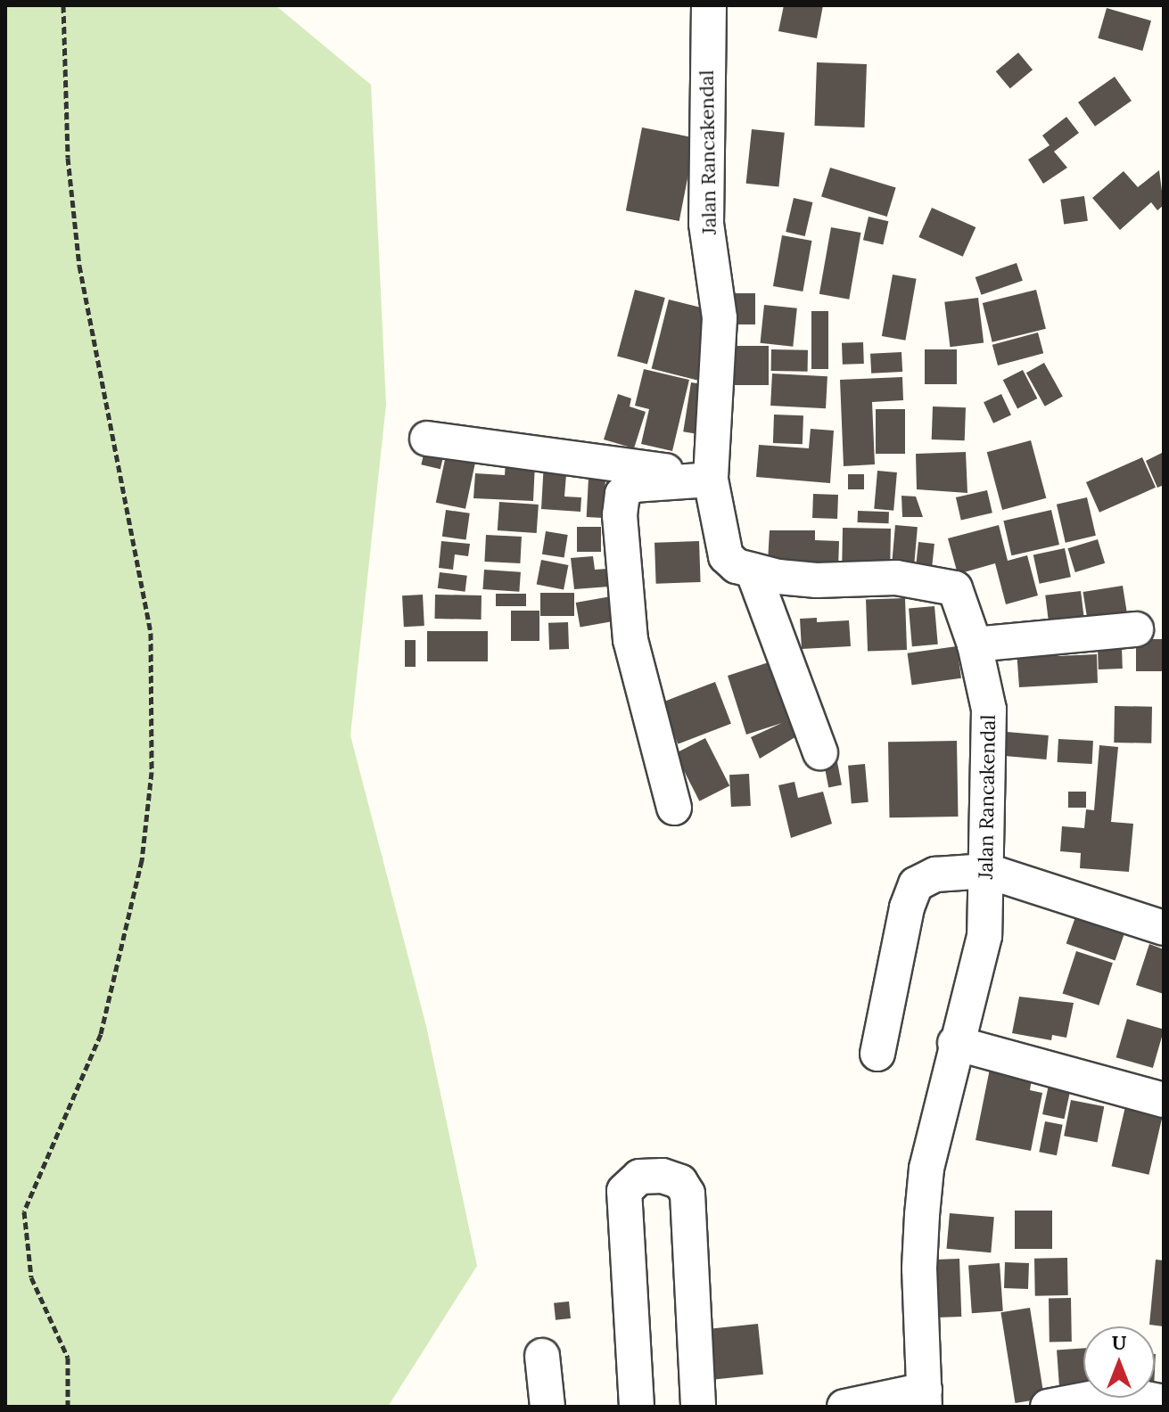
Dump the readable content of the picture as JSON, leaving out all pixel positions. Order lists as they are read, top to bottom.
{
  "streets": {
    "street": ["Jalan Rancakendal"]
  },
  "north": "top"
}
